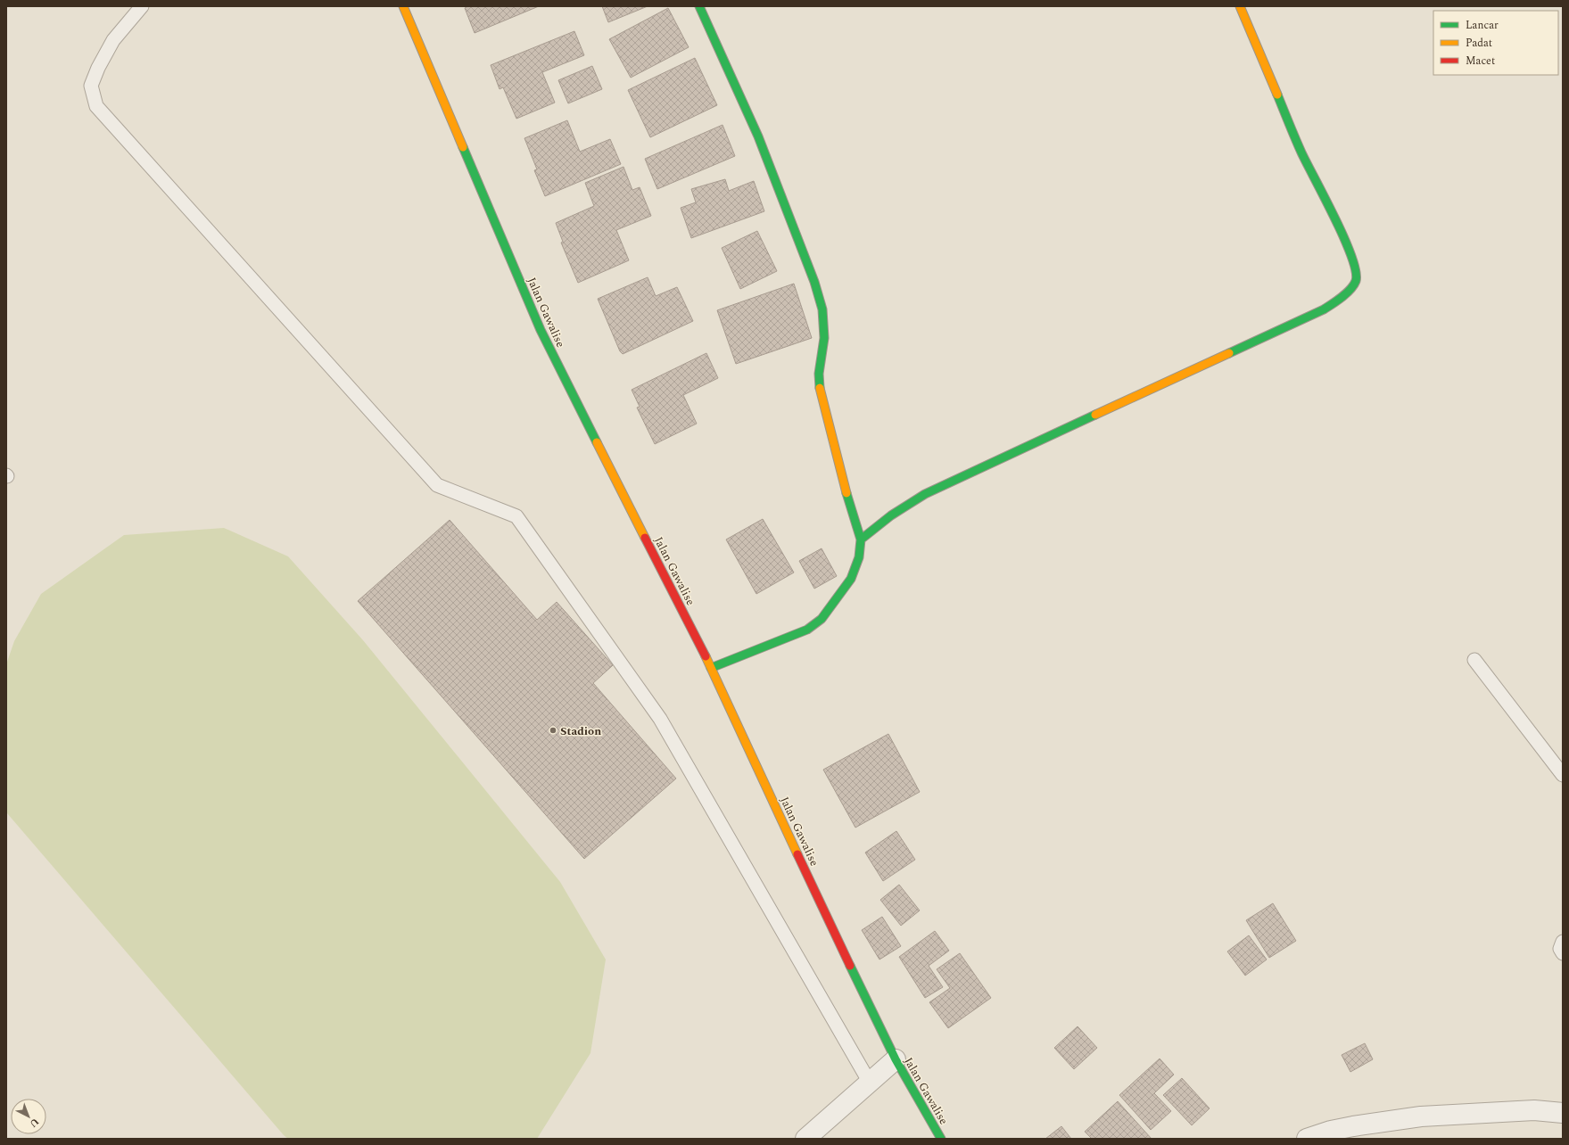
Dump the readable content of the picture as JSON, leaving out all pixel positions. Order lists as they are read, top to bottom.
{
  "streets": {
    "street": ["Jalan Gawalise"]
  },
  "places": ["Stadion"],
  "legend": ["Lancar", "Padat", "Macet"],
  "north": "bottom right"
}
